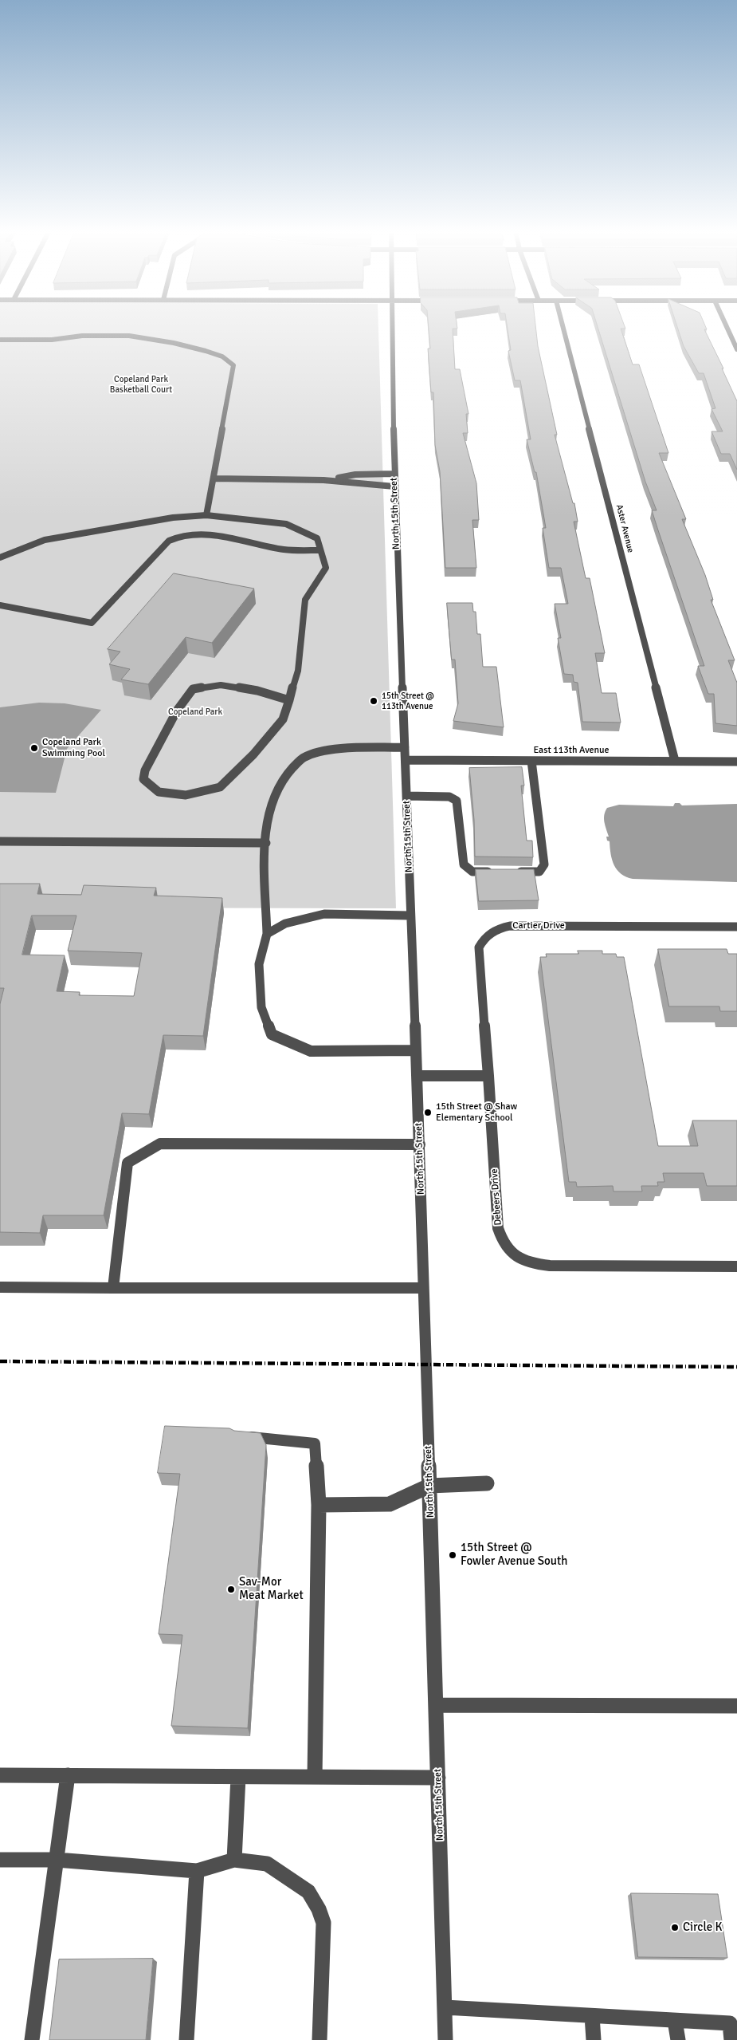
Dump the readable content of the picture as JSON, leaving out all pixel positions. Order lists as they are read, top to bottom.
{
  "streets": {
    "street": [
      "North 15th Street",
      "Aster Avenue",
      "East 113th Avenue",
      "Cartier Drive",
      "Debeers Drive"
    ]
  },
  "crossings": [
    ["North 15th Street", "East 113th Avenue"],
    ["Aster Avenue", "East 113th Avenue"],
    ["Cartier Drive", "Debeers Drive"]
  ],
  "parks": ["Copeland Park Basketball Court", "Copeland Park"],
  "places": [
    "15th Street @ 113th Avenue",
    "Copeland Park Swimming Pool",
    "15th Street @ Shaw Elementary School",
    "15th Street @ Fowler Avenue South",
    "Sav-Mor Meat Market",
    "Circle K"
  ]
}
